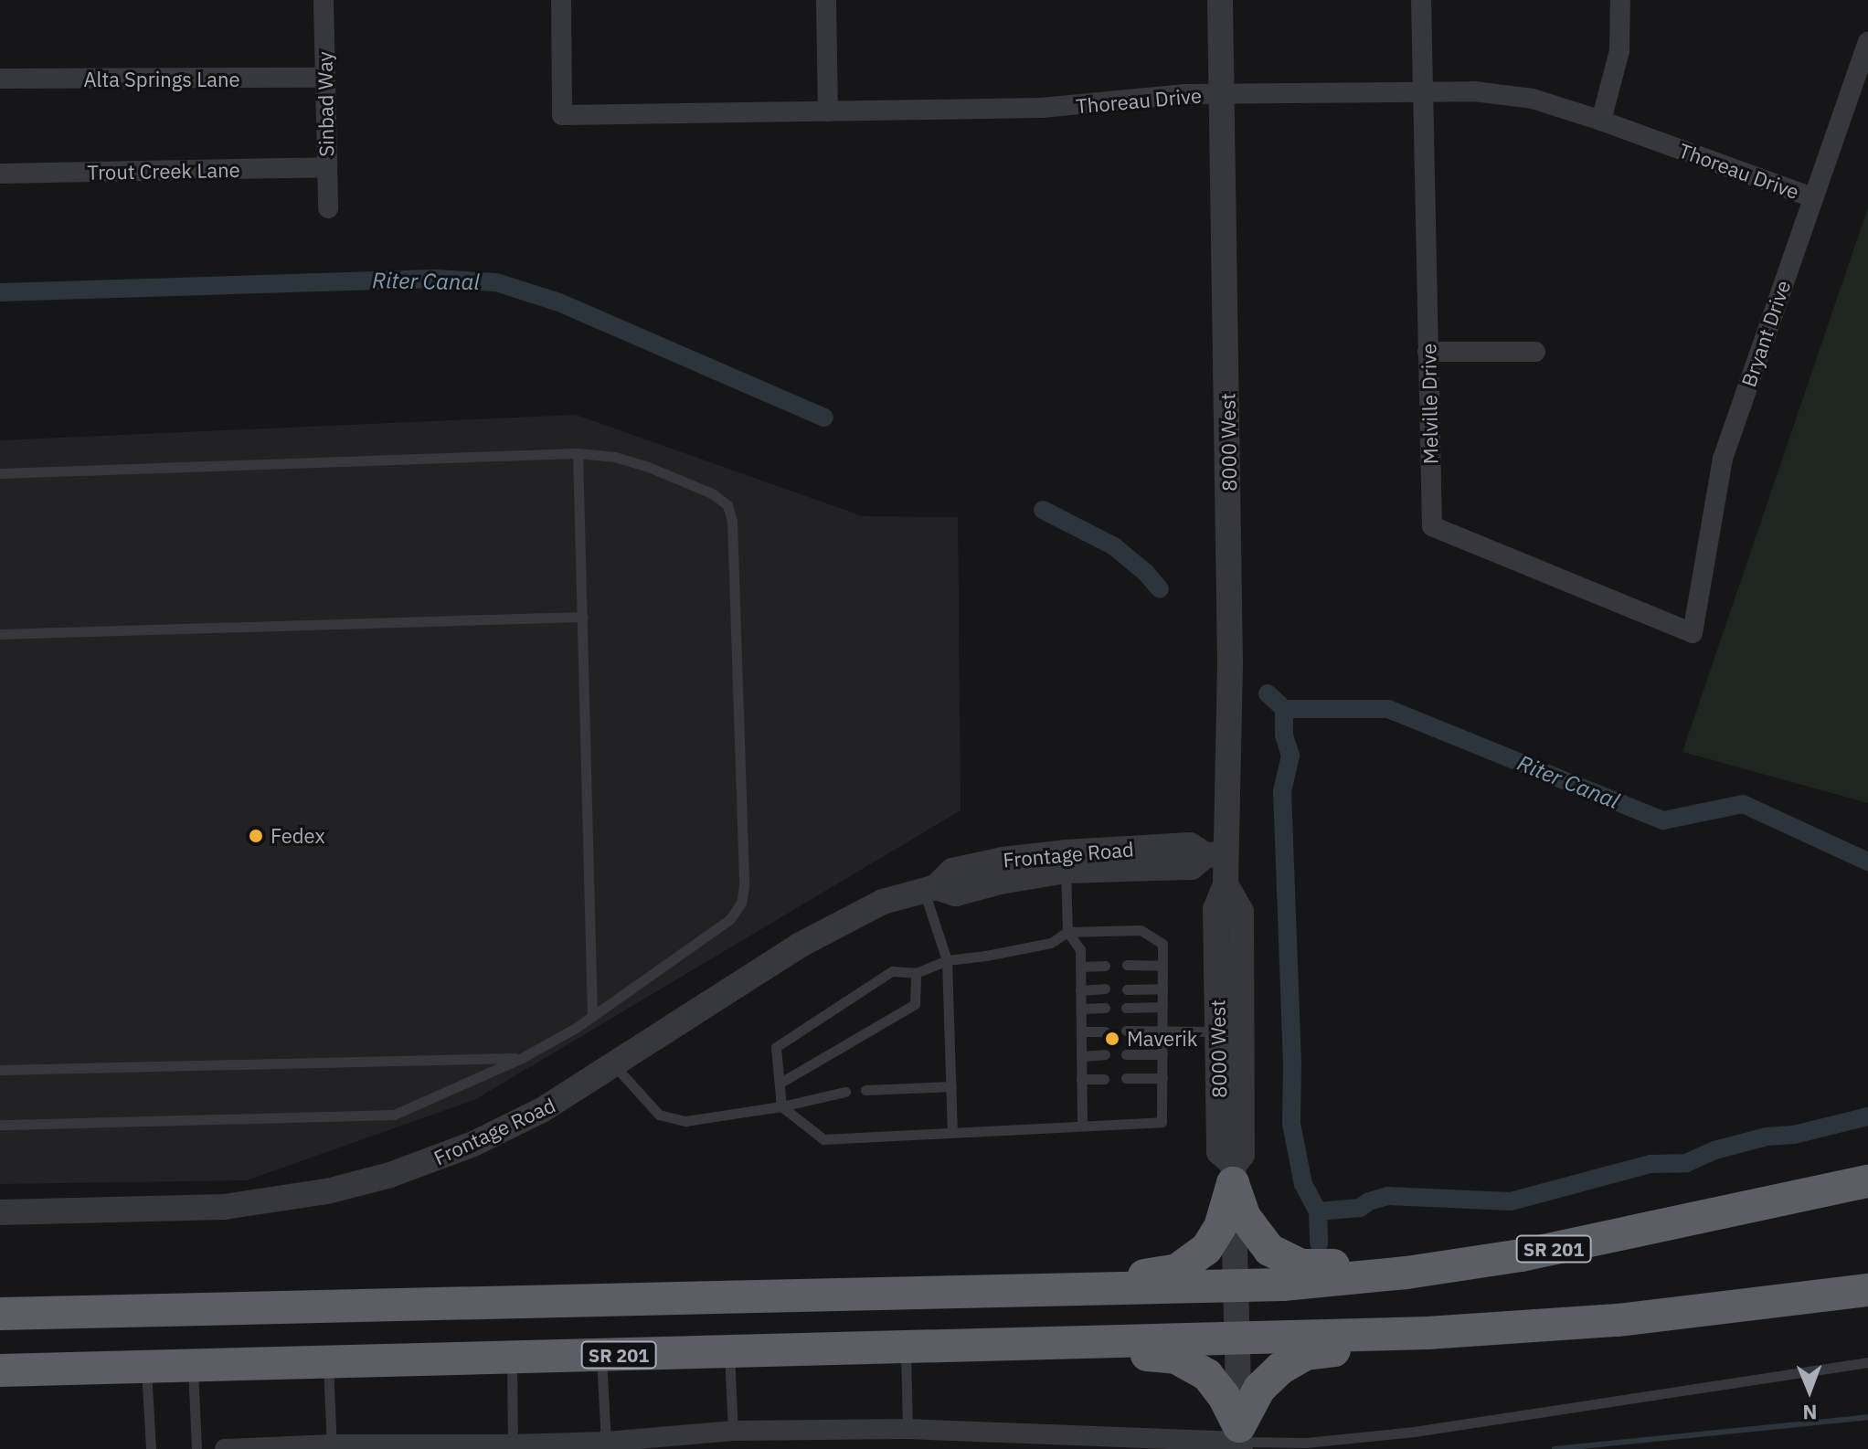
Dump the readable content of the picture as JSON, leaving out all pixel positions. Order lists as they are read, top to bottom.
{
  "streets": {
    "highway": ["SR 201"],
    "street": [
      "Alta Springs Lane",
      "Thoreau Drive",
      "Sinbad Way",
      "Trout Creek Lane",
      "Bryant Drive",
      "Melville Drive",
      "8000 West",
      "Frontage Road"
    ]
  },
  "crossings": [
    ["Alta Springs Lane", "Sinbad Way"],
    ["Thoreau Drive", "Bryant Drive"],
    ["Thoreau Drive", "Melville Drive"],
    ["Thoreau Drive", "8000 West"],
    ["Sinbad Way", "Trout Creek Lane"],
    ["Bryant Drive", "Melville Drive"],
    ["8000 West", "Frontage Road"],
    ["8000 West", "SR 201"]
  ],
  "water": ["Riter Canal"],
  "places": ["Fedex", "Maverik"],
  "north": "bottom"
}
